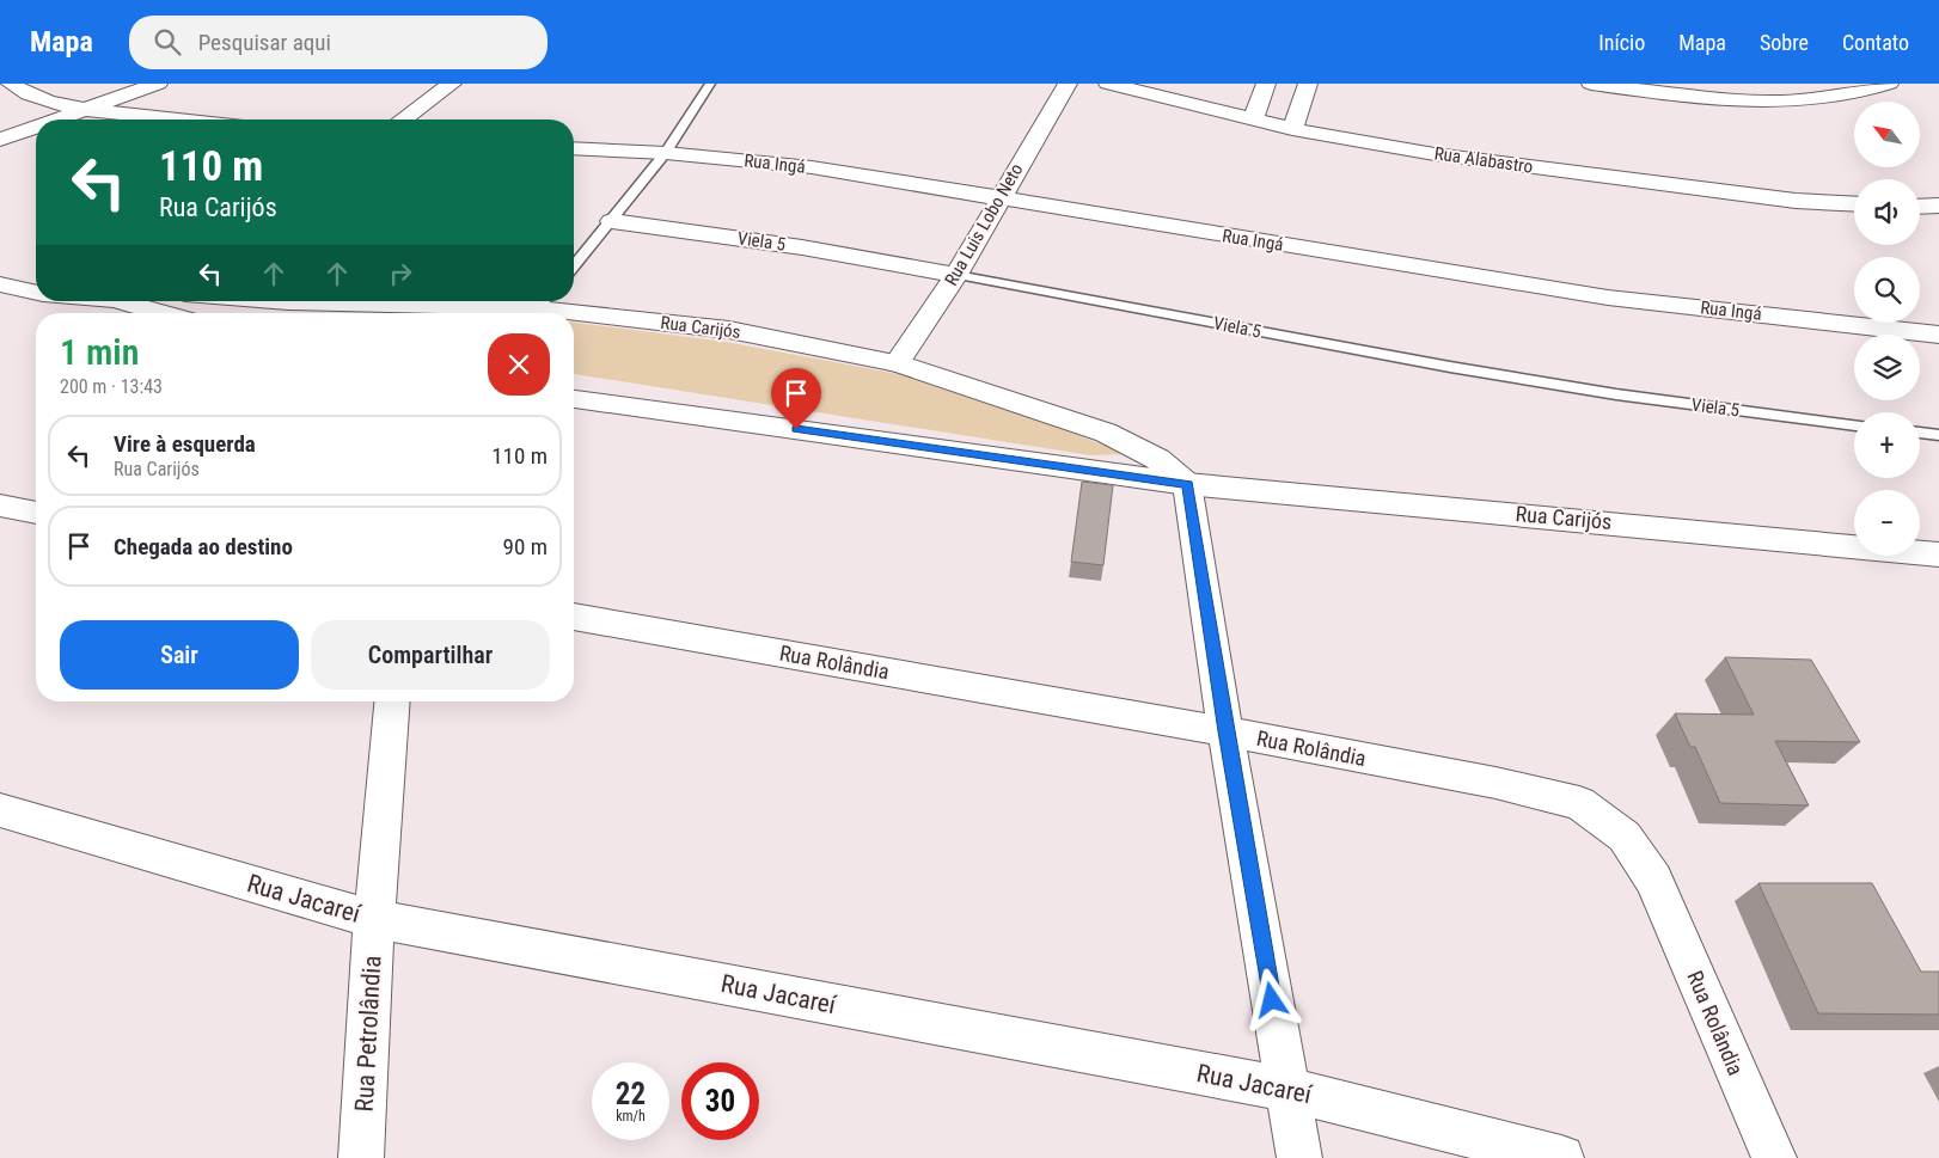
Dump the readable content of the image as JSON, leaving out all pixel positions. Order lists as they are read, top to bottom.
{
  "streets": {
    "street": [
      "Rua Alabastro",
      "Rua Ingá",
      "Rua Luis Lobo Neto",
      "Viela 5",
      "Rua Carijós",
      "Rua Rolândia",
      "Rua Jacareí",
      "Rua Petrolândia"
    ]
  },
  "crossings": [
    ["Rua Ingá", "Rua Luis Lobo Neto"],
    ["Rua Luis Lobo Neto", "Viela 5"],
    ["Rua Luis Lobo Neto", "Rua Carijós"],
    ["Rua Jacareí", "Rua Petrolândia"]
  ],
  "north": "top left",
  "page": {
    "header": "Mapa",
    "search": "Pesquisar aqui",
    "nav": [
      "Início",
      "Mapa",
      "Sobre",
      "Contato"
    ],
    "map_buttons": ["+", "−"],
    "turn": ["110 m", "Rua Carijós"],
    "heading": ["1 min", "200 m · 13:43"],
    "list": [
      {
        "name": "Vire à esquerda",
        "note": "Rua Carijós",
        "value": "110 m"
      },
      {
        "name": "Chegada ao destino",
        "value": "90 m"
      }
    ],
    "buttons": ["Sair", "Compartilhar"],
    "speed": "22 km/h",
    "limit": "30"
  }
}
